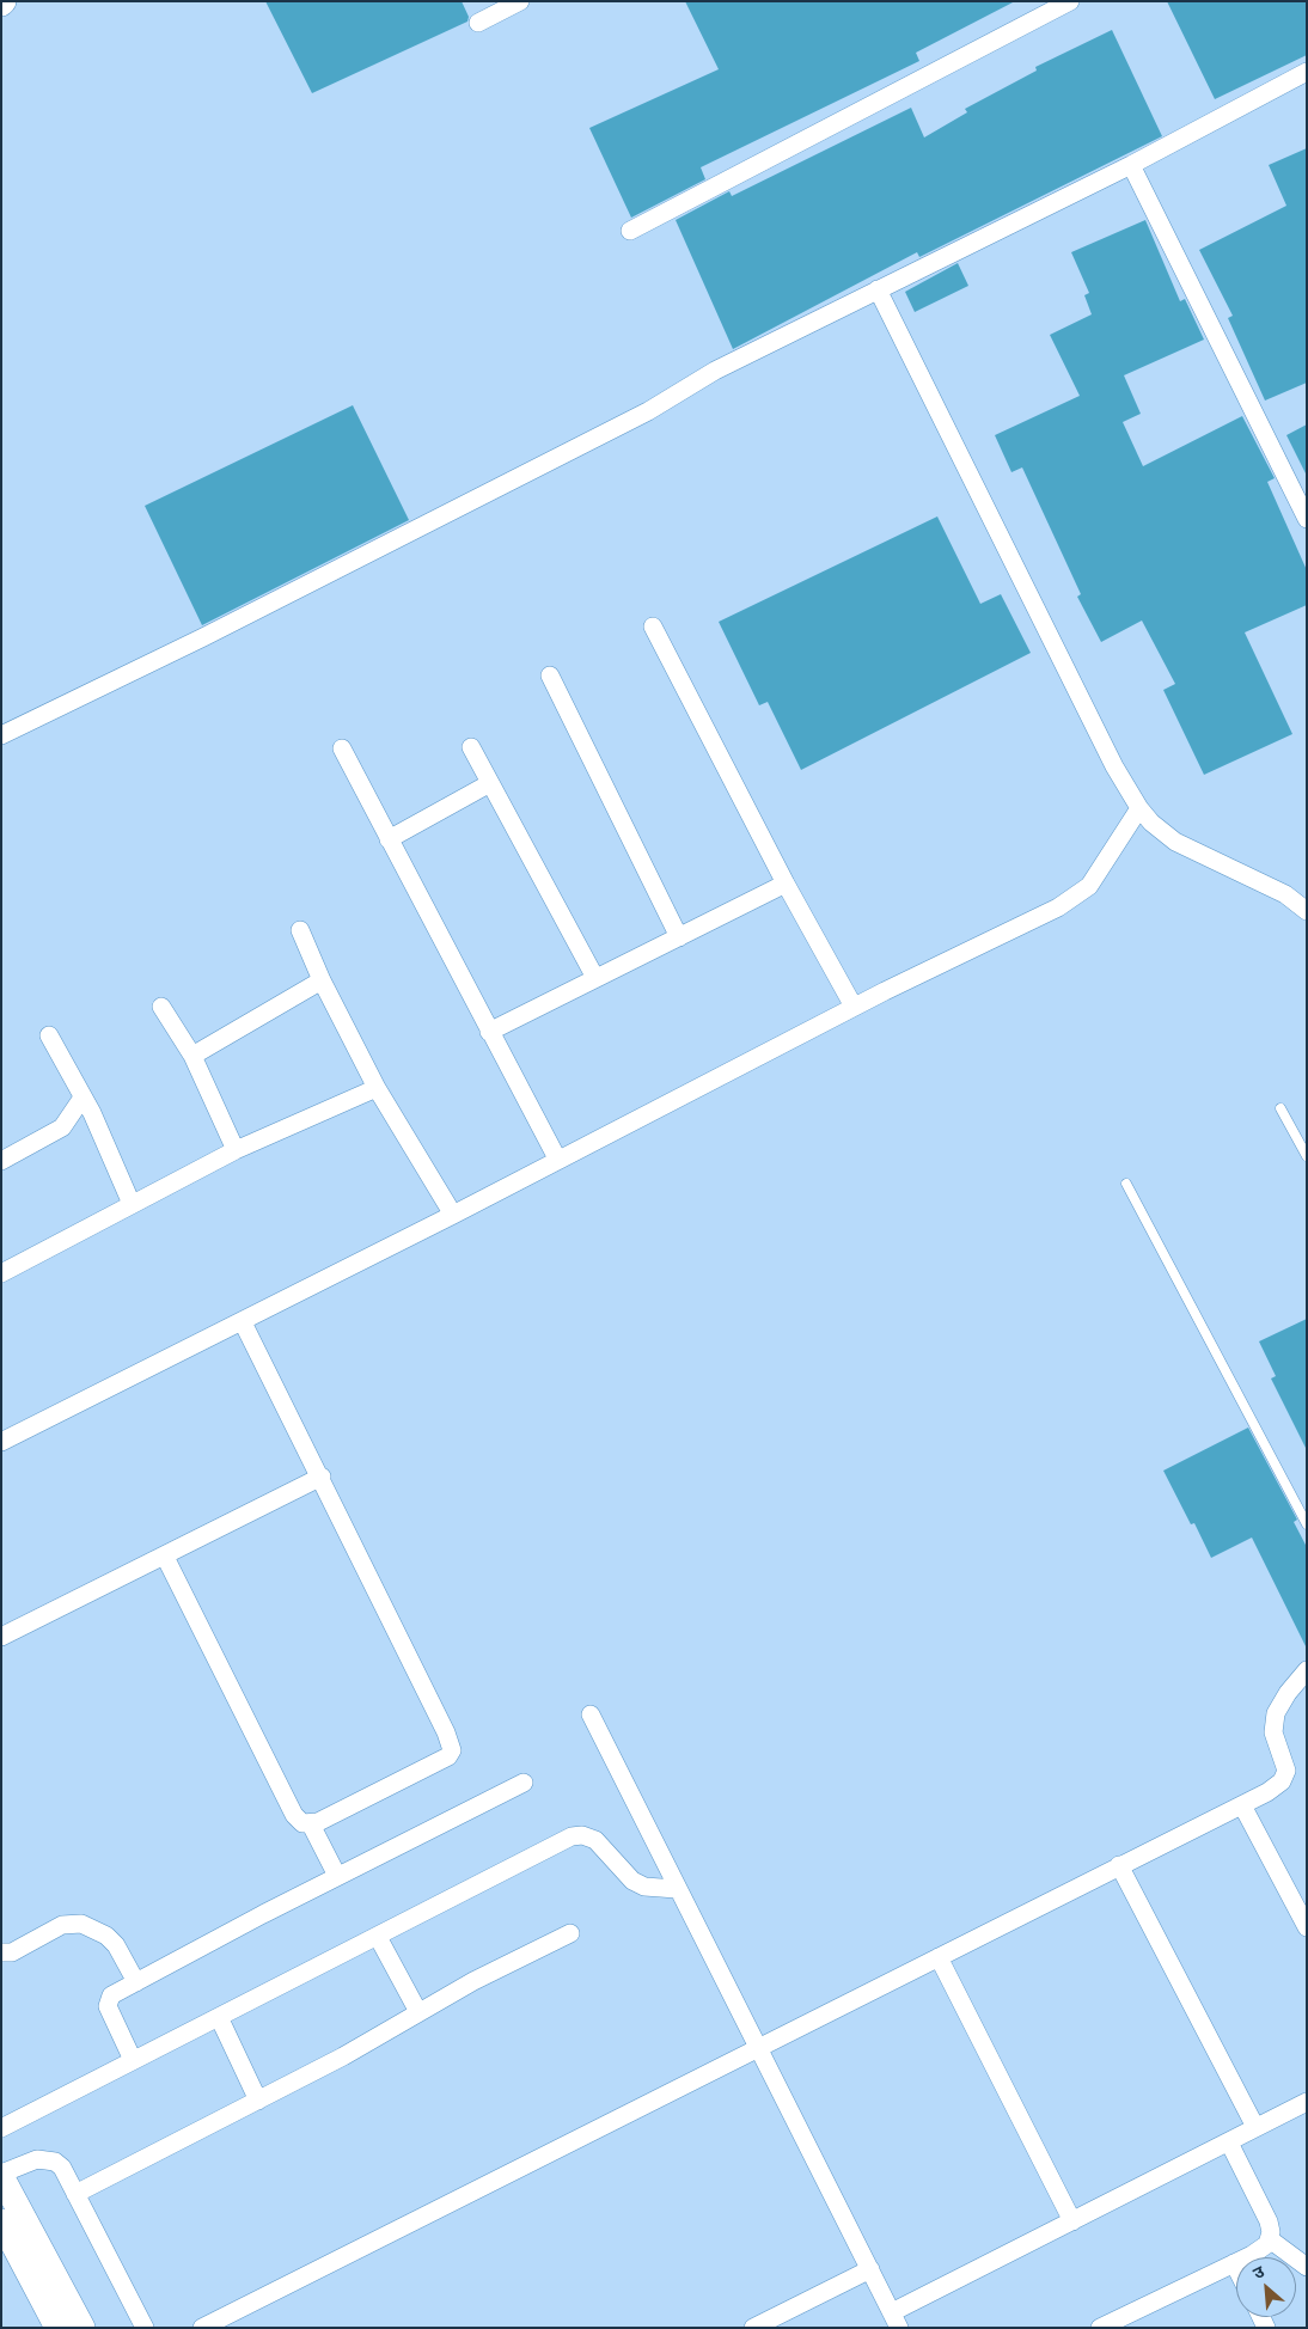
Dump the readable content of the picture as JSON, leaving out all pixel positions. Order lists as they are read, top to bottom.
{
  "north": "top left"
}
